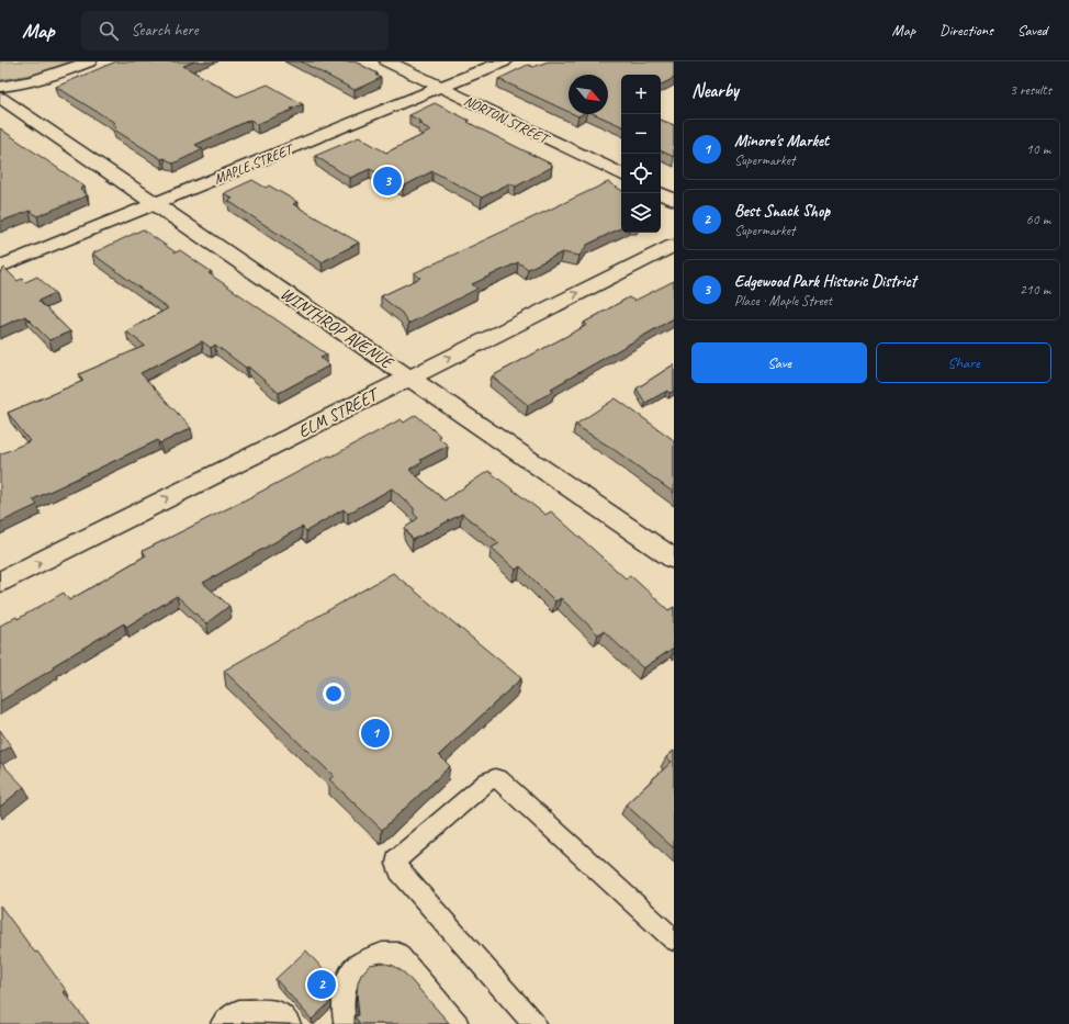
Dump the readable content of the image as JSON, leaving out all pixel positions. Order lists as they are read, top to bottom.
{
  "streets": {
    "street": [
      "NORTON STREET",
      "MAPLE STREET",
      "WINTHROP AVENUE",
      "ELM STREET"
    ]
  },
  "crossings": [
    ["NORTON STREET", "MAPLE STREET"],
    ["MAPLE STREET", "WINTHROP AVENUE"],
    ["WINTHROP AVENUE", "ELM STREET"]
  ],
  "one_way": ["ELM STREET"],
  "north": "bottom right",
  "page": {
    "header": "Map",
    "search": "Search here",
    "nav": ["Map", "Directions", "Saved"],
    "heading": ["Nearby", "3 results"],
    "map_buttons": ["+", "−"],
    "list": [
      {
        "mark": "1",
        "name": "Minore's Market",
        "note": "Supermarket",
        "value": "10 m"
      },
      {
        "mark": "2",
        "name": "Best Snack Shop",
        "note": "Supermarket",
        "value": "60 m"
      },
      {
        "mark": "3",
        "name": "Edgewood Park Historic District",
        "note": "Place · Maple Street",
        "value": "210 m"
      }
    ],
    "pins": ["3", "1", "2"],
    "buttons": ["Save", "Share"]
  }
}
